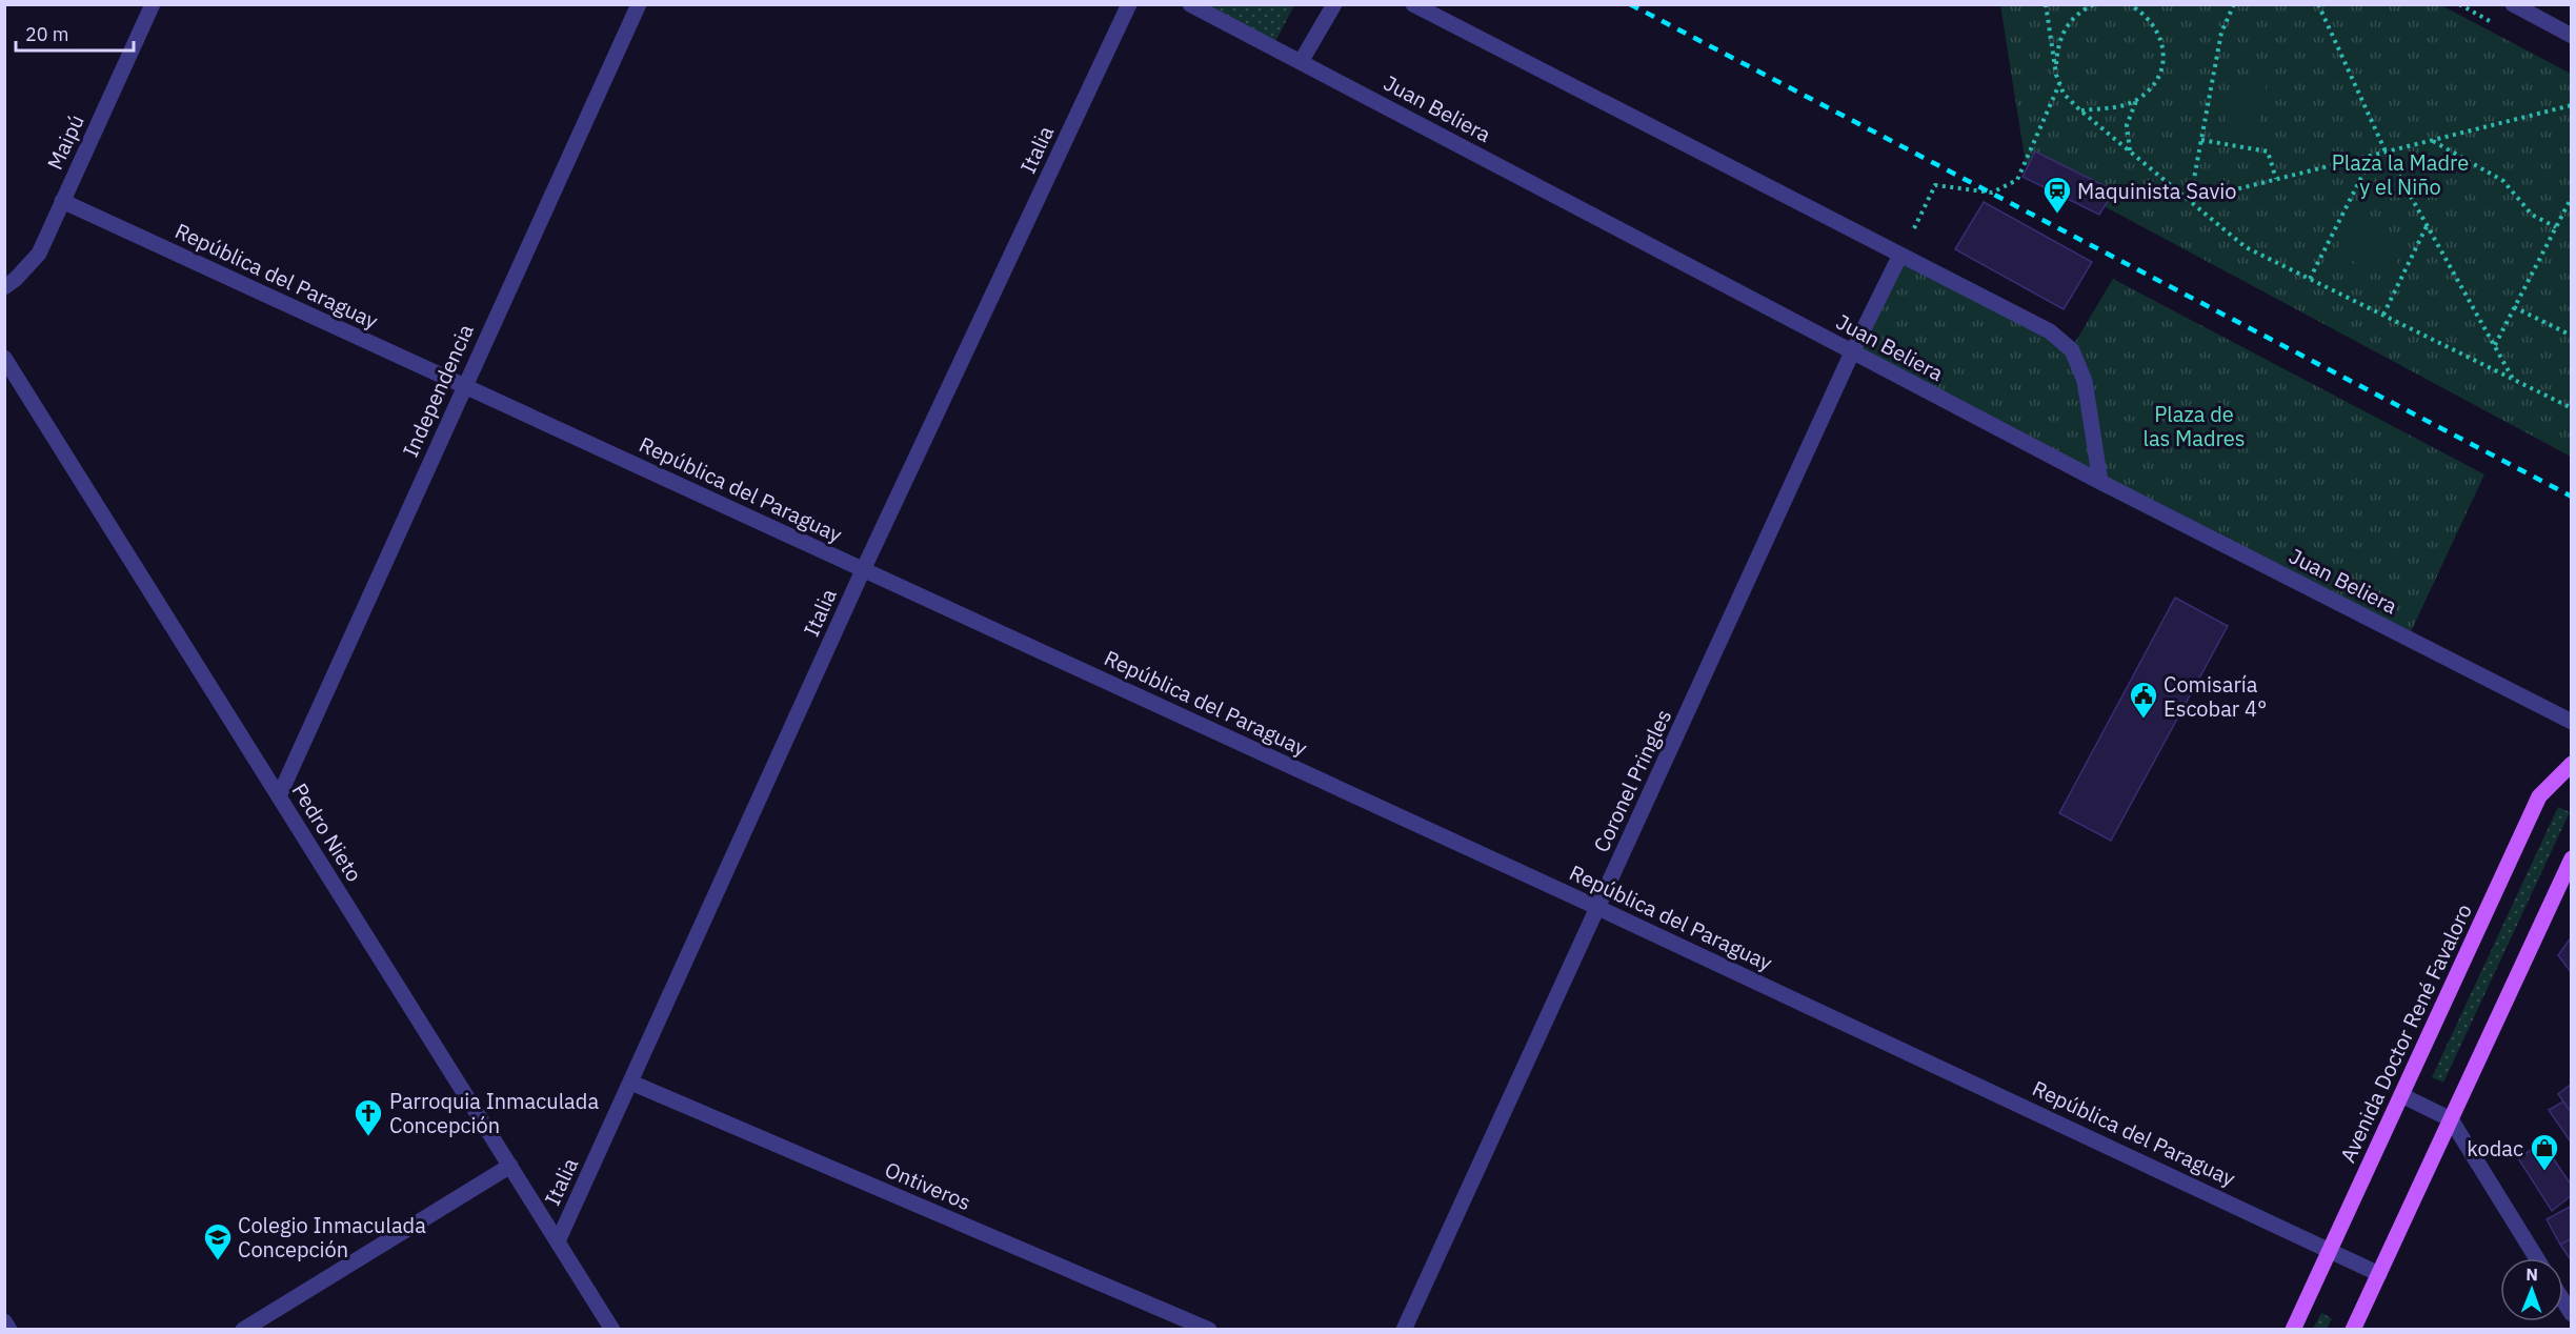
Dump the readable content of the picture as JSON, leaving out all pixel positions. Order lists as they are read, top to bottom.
{
  "streets": {
    "main road": ["Avenida Doctor René Favaloro"],
    "street": [
      "Juan Beliera",
      "Maipú",
      "Italia",
      "República del Paraguay",
      "Independencia",
      "Coronel Pringles",
      "Pedro Nieto",
      "Ontiveros"
    ]
  },
  "crossings": [
    ["Juan Beliera", "Coronel Pringles"],
    ["Maipú", "República del Paraguay"],
    ["Italia", "República del Paraguay"],
    ["Italia", "Pedro Nieto"],
    ["Italia", "Ontiveros"],
    ["República del Paraguay", "Independencia"],
    ["República del Paraguay", "Coronel Pringles"],
    ["República del Paraguay", "Avenida Doctor René Favaloro"],
    ["Independencia", "Pedro Nieto"]
  ],
  "parks": ["Plaza la Madre y el Niño", "Plaza de las Madres"],
  "places": {
    "station": ["Maquinista Savio"],
    "public building": ["Comisaría Escobar 4°"],
    "church": ["Parroquia Inmaculada Concepción"],
    "shop": ["kodac"],
    "school or university": ["Colegio Inmaculada Concepción"]
  },
  "scale_bar": "20 m",
  "north": "top"
}
